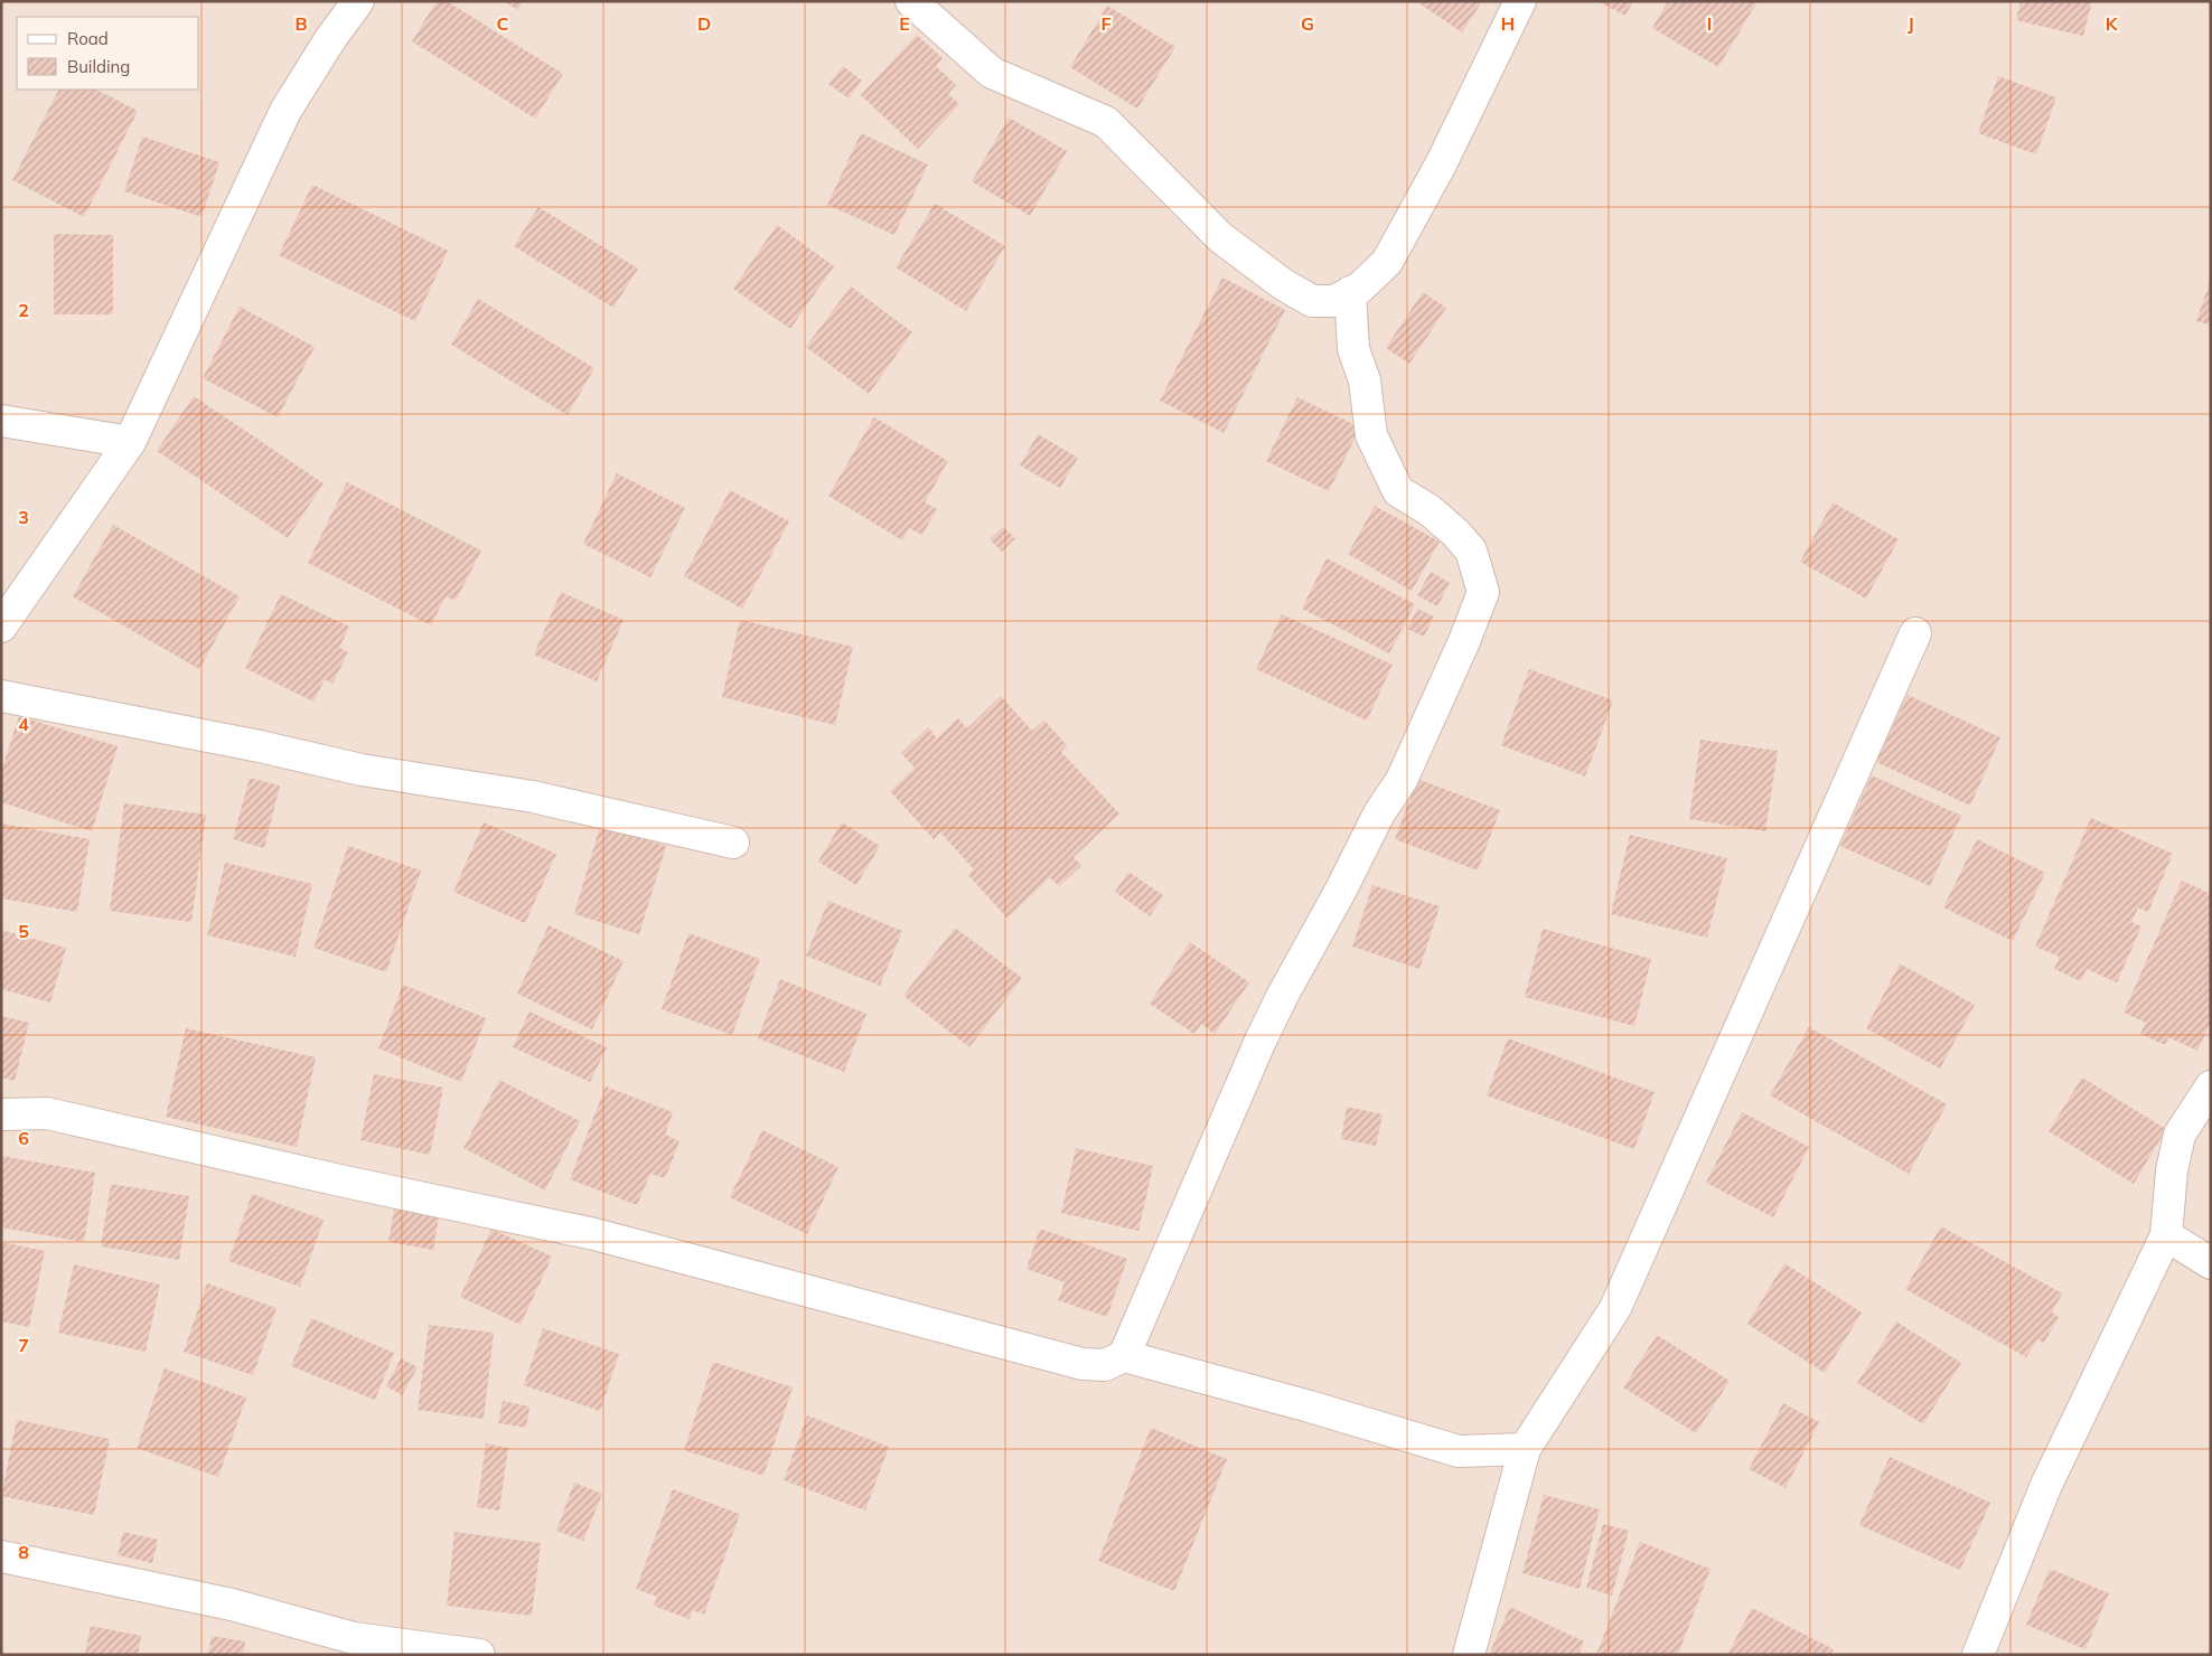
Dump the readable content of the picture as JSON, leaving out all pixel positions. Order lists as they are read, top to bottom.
{
  "legend": ["Road", "Building"],
  "grid": {
    "columns": [
      "B",
      "C",
      "D",
      "E",
      "F",
      "G",
      "H",
      "I",
      "J",
      "K"
    ],
    "rows": [
      "2",
      "3",
      "4",
      "5",
      "6",
      "7",
      "8"
    ]
  }
}
